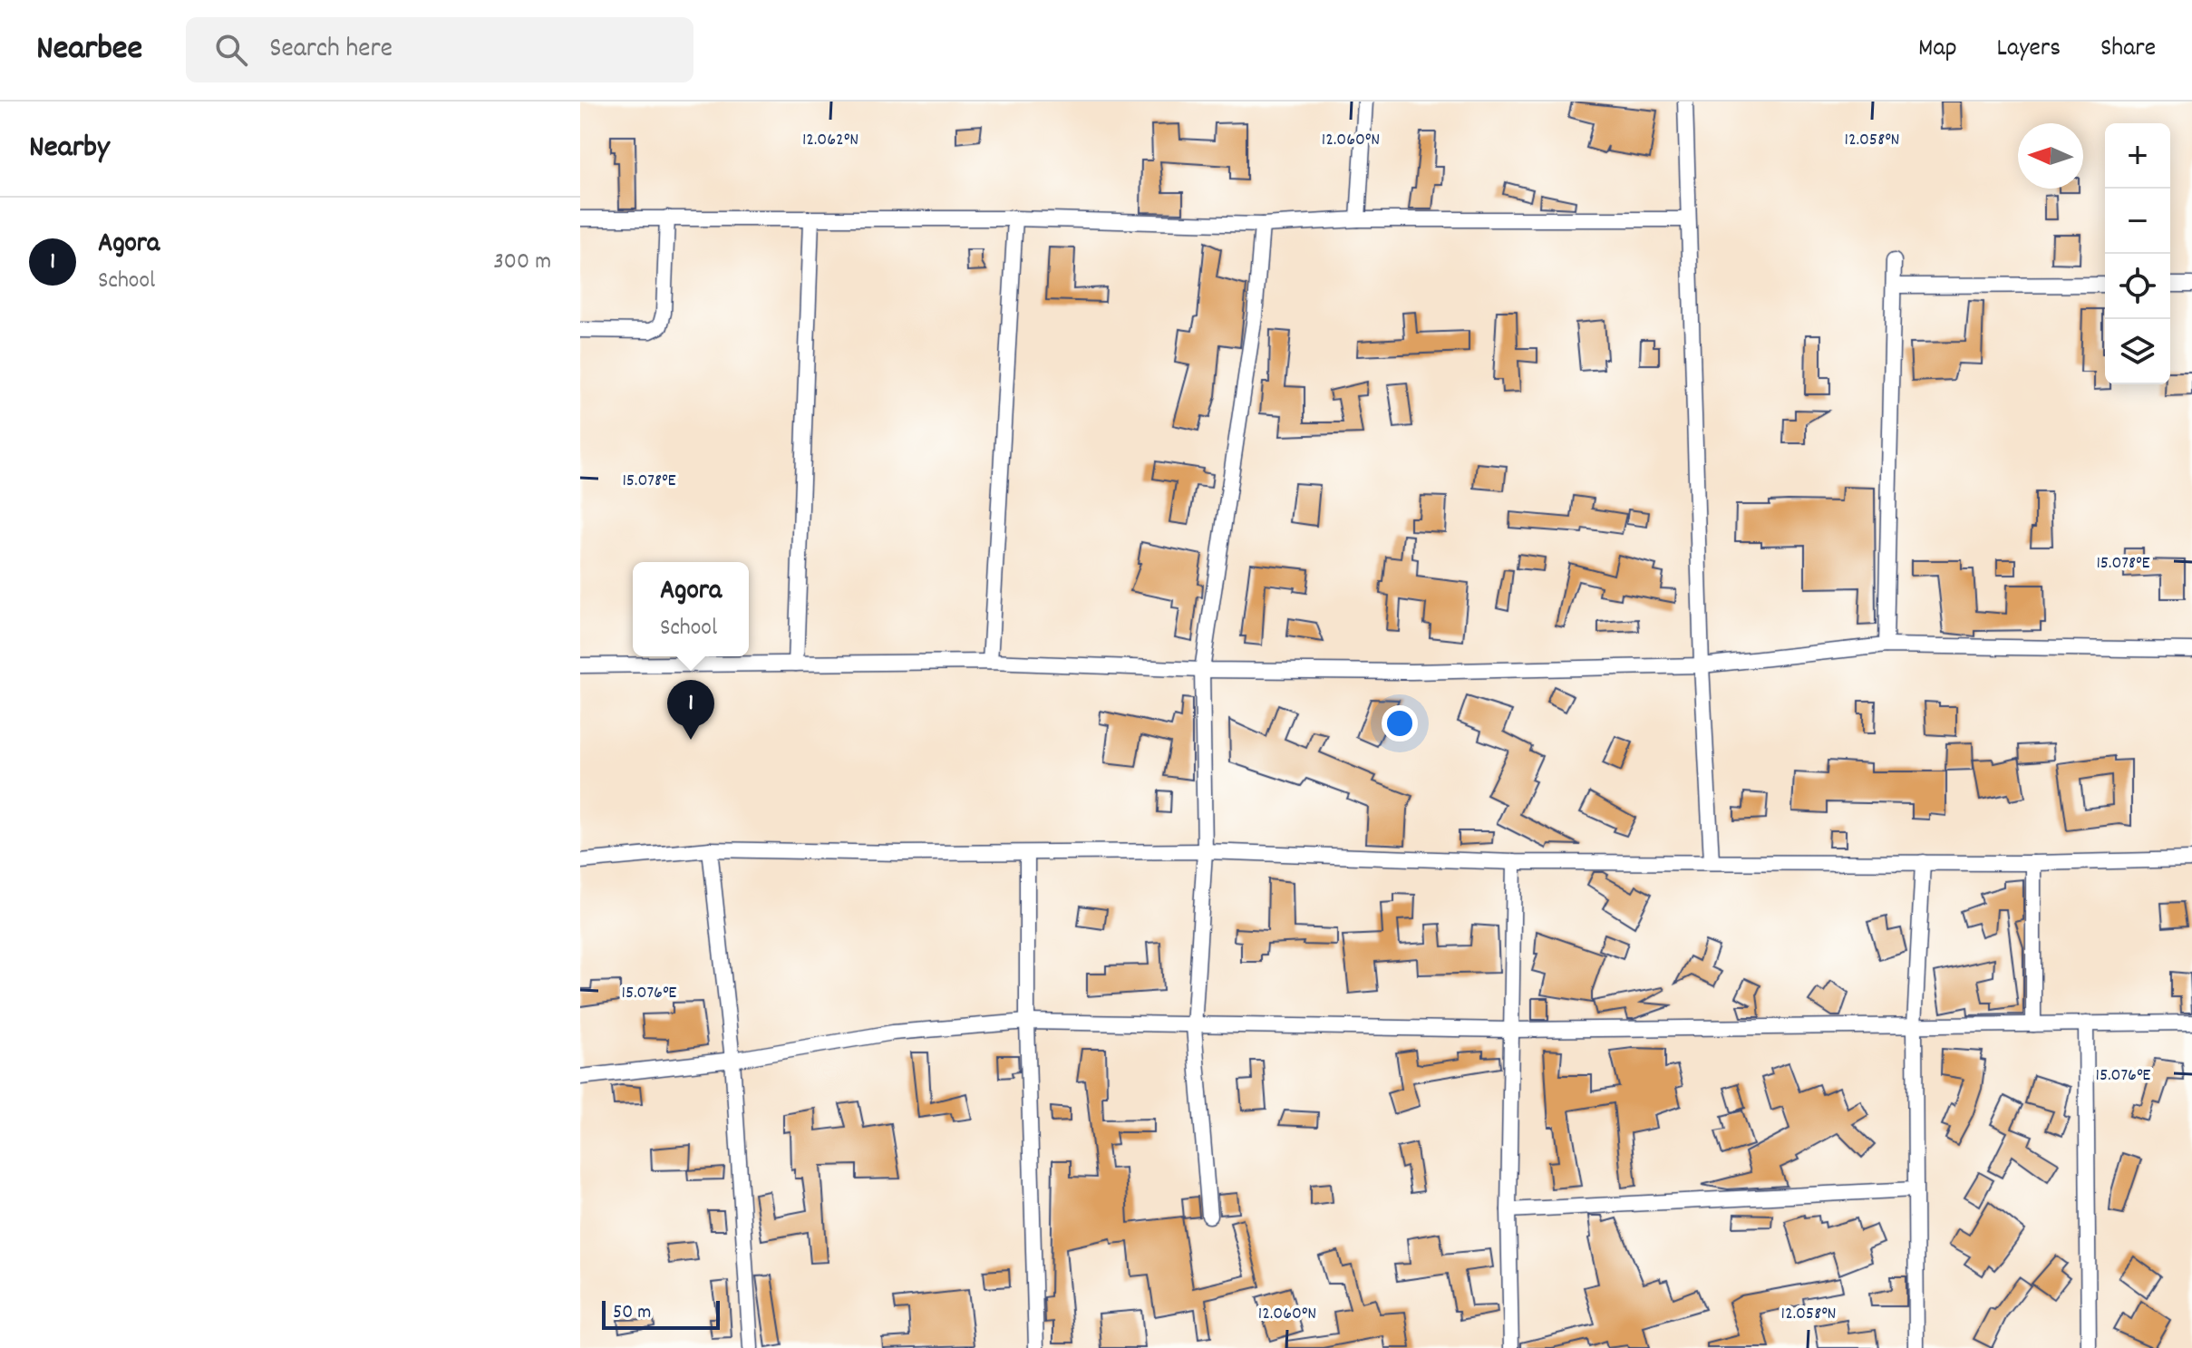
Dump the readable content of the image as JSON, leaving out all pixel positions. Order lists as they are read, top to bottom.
{
  "scale_bar": "50 m",
  "north": "left",
  "page": {
    "header": "Nearbee",
    "search": "Search here",
    "nav": ["Map", "Layers", "Share"],
    "heading": "Nearby",
    "map_buttons": ["+", "−"],
    "list": [
      {
        "mark": "1",
        "name": "Agora",
        "note": "School",
        "value": "300 m"
      }
    ],
    "popup": ["Agora", "School"],
    "pins": "1",
    "scale": "50 m"
  },
  "coordinates": [
    "12.062°N",
    "12.060°N",
    "12.058°N",
    "15.078°E",
    "15.076°E"
  ]
}
